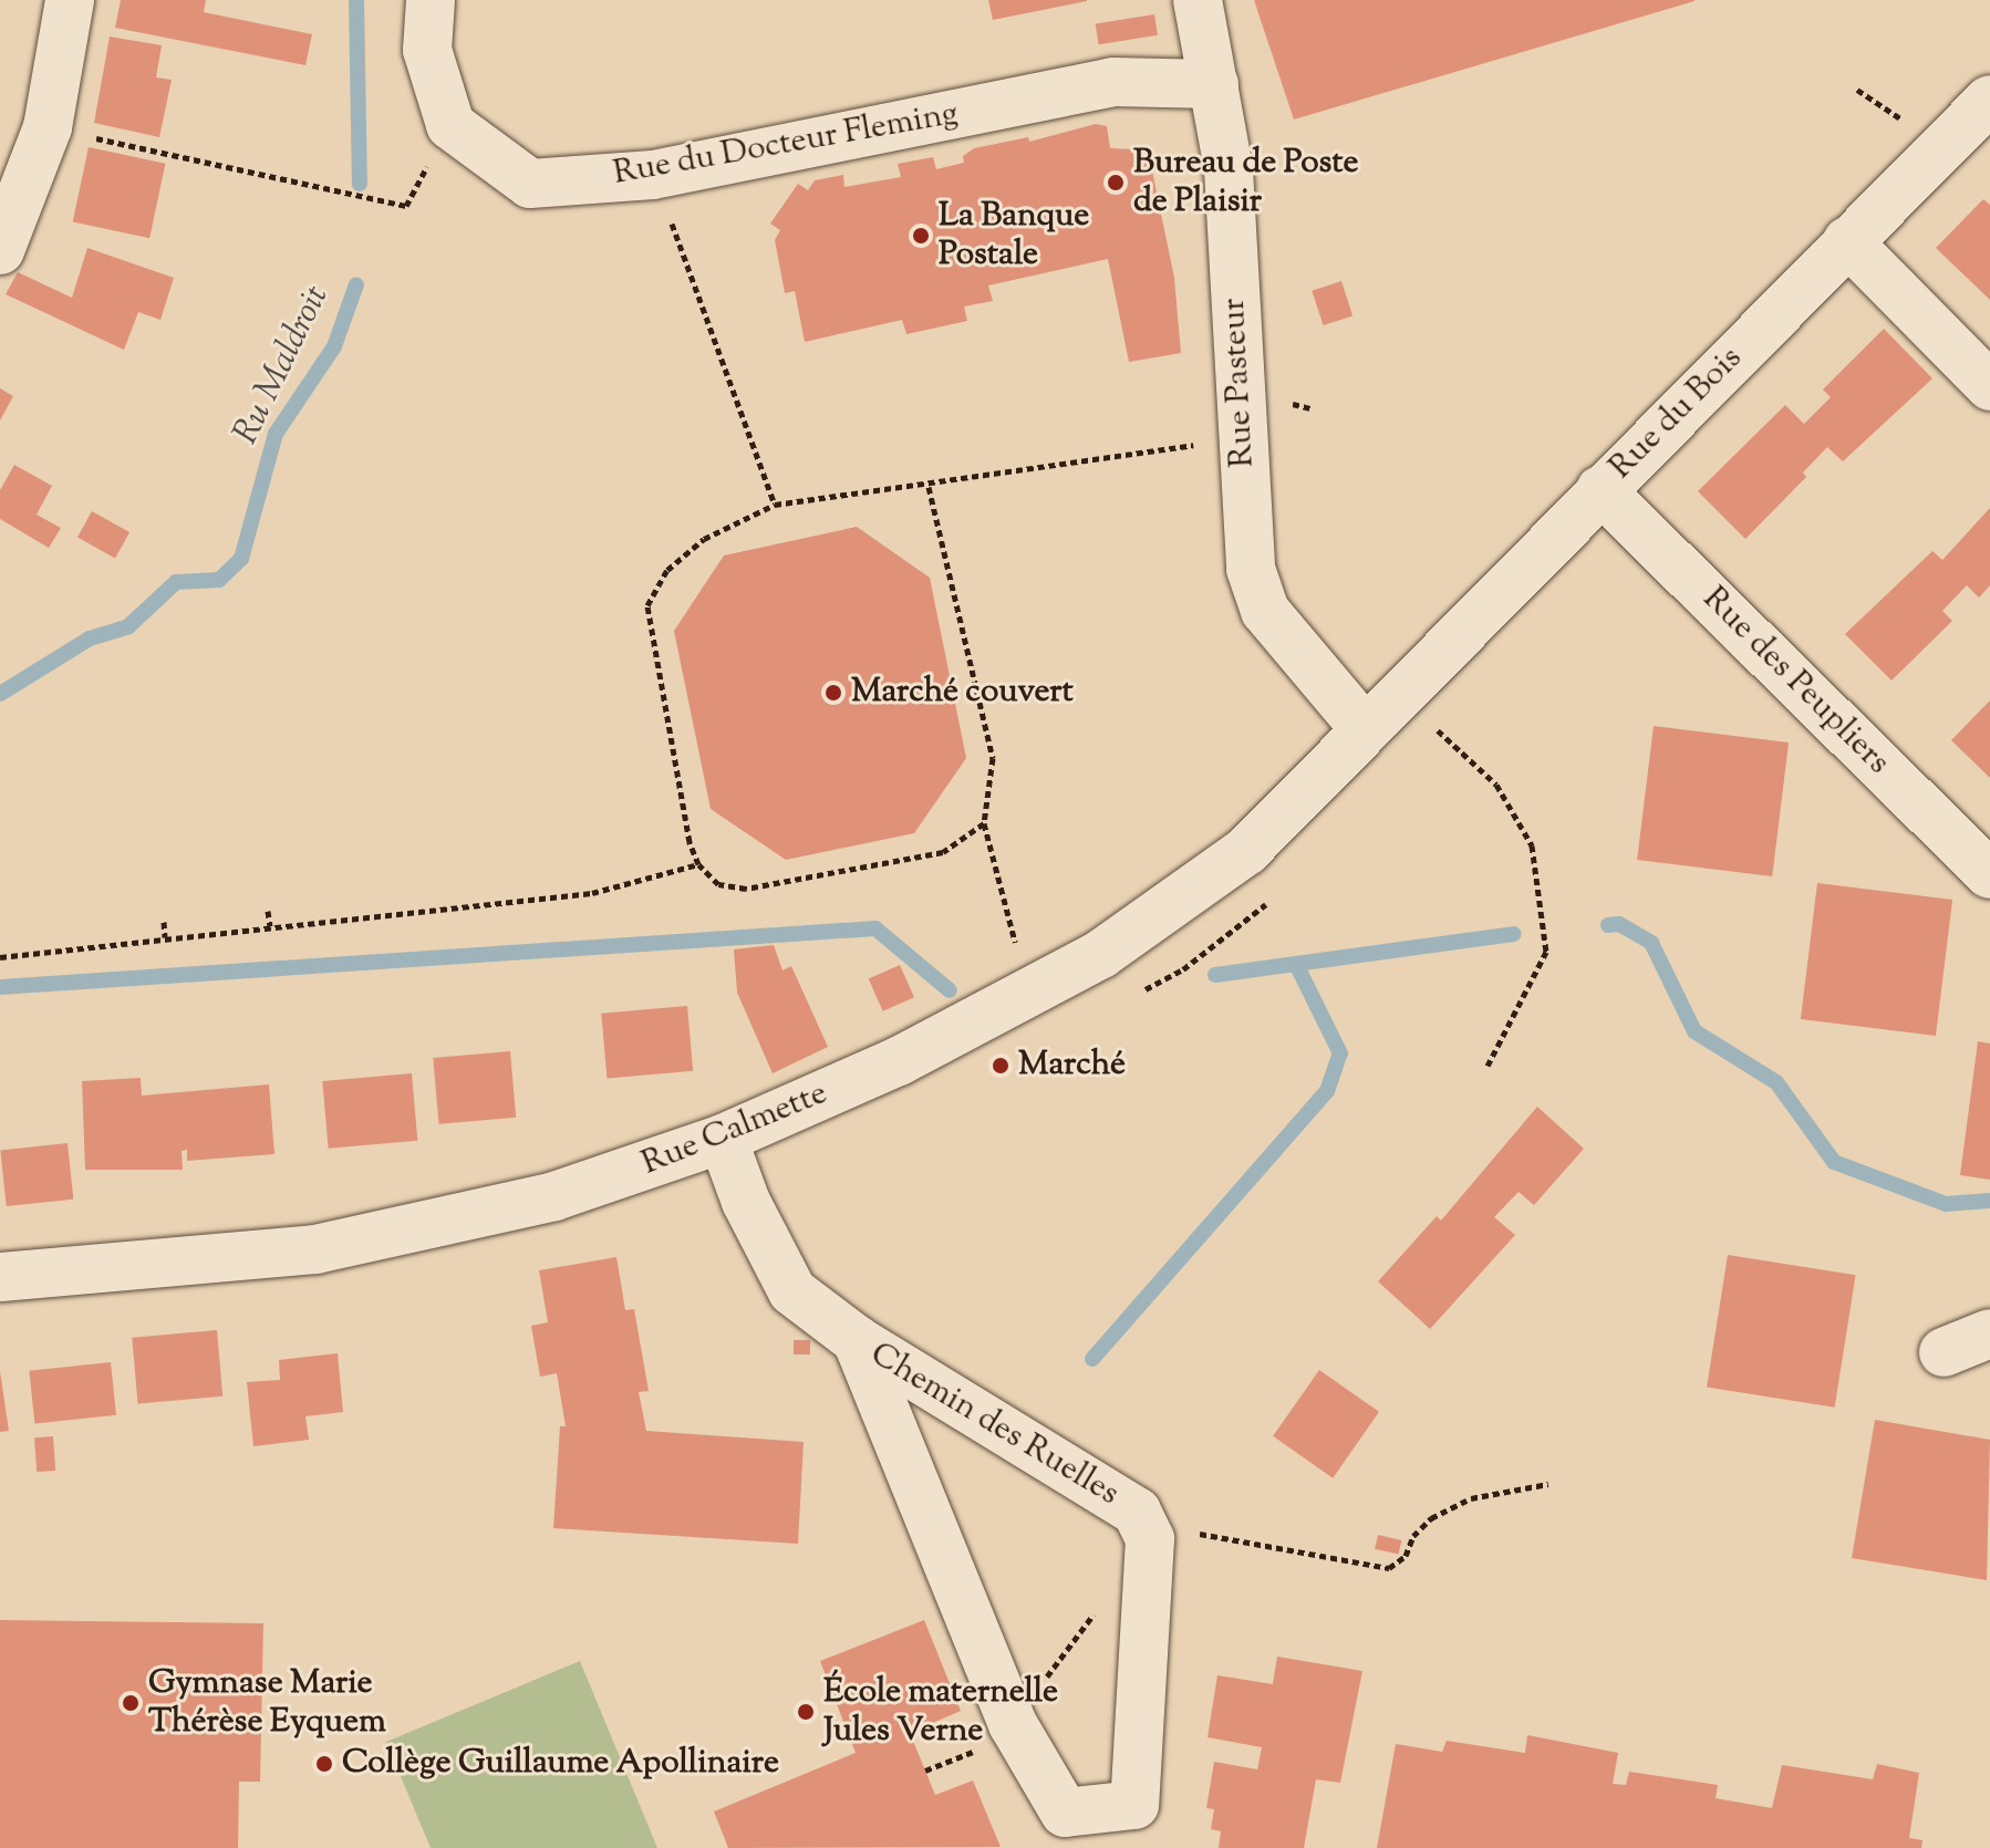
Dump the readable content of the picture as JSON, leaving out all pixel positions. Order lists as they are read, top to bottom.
{
  "streets": {
    "street": [
      "Rue du Docteur Fleming",
      "Rue Pasteur",
      "Rue du Bois",
      "Rue des Peupliers",
      "Rue Calmette",
      "Chemin des Ruelles"
    ]
  },
  "crossings": [
    ["Rue du Docteur Fleming", "Rue Pasteur"],
    ["Rue Pasteur", "Rue du Bois"],
    ["Rue Pasteur", "Rue Calmette"],
    ["Rue du Bois", "Rue des Peupliers"],
    ["Rue du Bois", "Rue Calmette"],
    ["Rue Calmette", "Chemin des Ruelles"]
  ],
  "water": ["Ru Maldroit"],
  "places": [
    "Bureau de Poste de Plaisir",
    "La Banque Postale",
    "Marché couvert",
    "Marché",
    "Gymnase Marie Thérèse Eyquem",
    "École maternelle Jules Verne",
    "Collège Guillaume Apollinaire"
  ]
}
